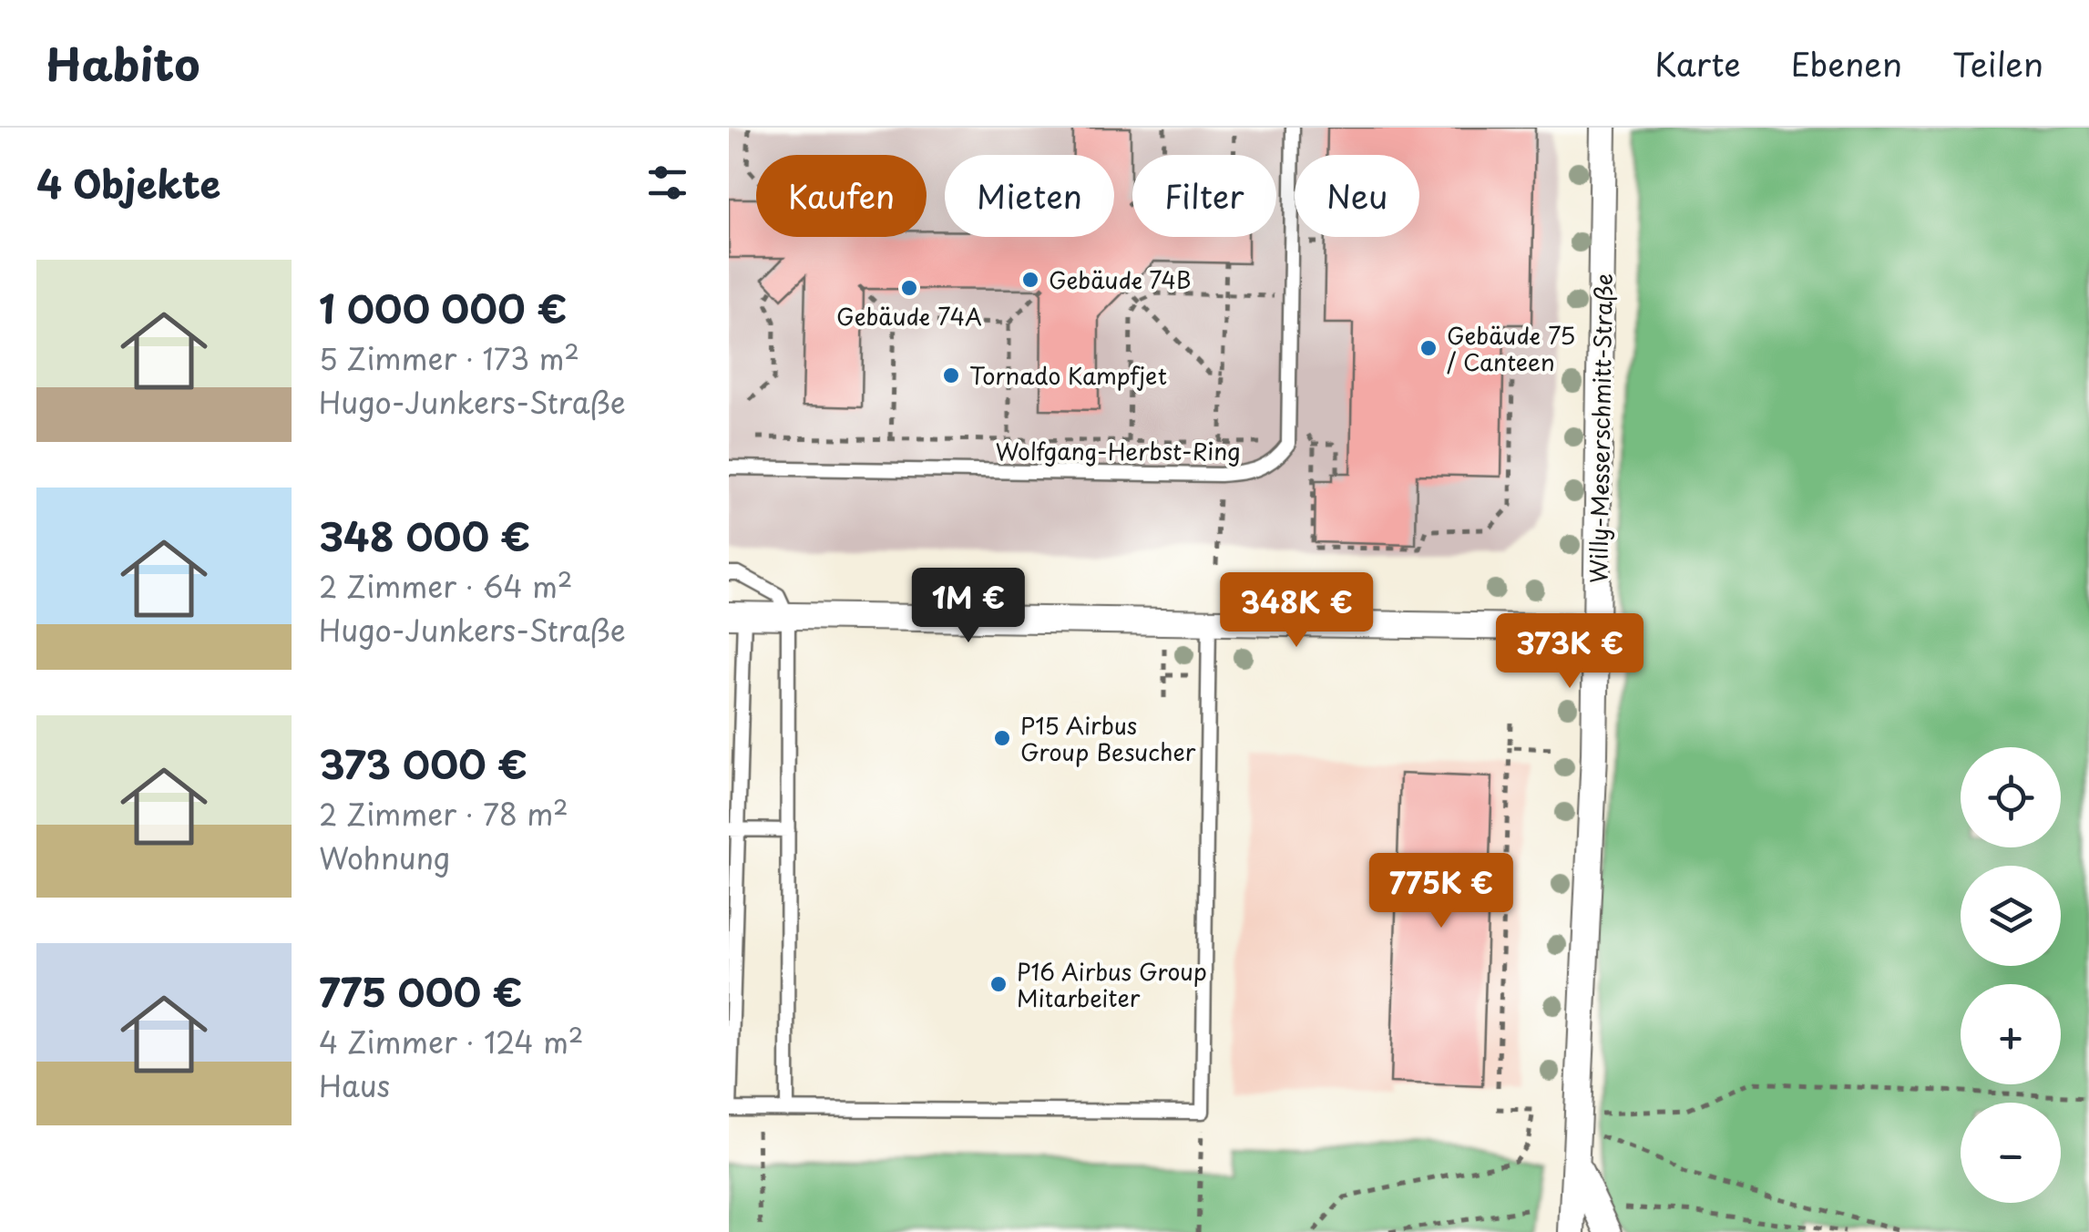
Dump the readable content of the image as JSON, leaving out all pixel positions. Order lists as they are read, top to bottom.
{
  "streets": {
    "street": ["Willy-Messerschmitt-Straße"],
    "lane": ["Wolfgang-Herbst-Ring"]
  },
  "places": [
    "Gebäude 74B",
    "Gebäude 74A",
    "Gebäude 75 / Canteen",
    "Tornado Kampfjet",
    "P15 Airbus Group Besucher",
    "P16 Airbus Group Mitarbeiter"
  ],
  "page": {
    "header": "Habito",
    "nav": ["Karte", "Ebenen", "Teilen"],
    "heading": "4 Objekte",
    "chip": [
      "Kaufen",
      "Mieten",
      "Filter",
      "Neu"
    ],
    "list": [
      {
        "name": "1 000 000 €",
        "note": "5 Zimmer · 173 m² · Hugo-Junkers-Straße"
      },
      {
        "name": "348 000 €",
        "note": "2 Zimmer · 64 m² · Hugo-Junkers-Straße"
      },
      {
        "name": "373 000 €",
        "note": "2 Zimmer · 78 m² · Wohnung"
      },
      {
        "name": "775 000 €",
        "note": "4 Zimmer · 124 m² · Haus"
      }
    ],
    "price": [
      "1M €",
      "348K €",
      "373K €",
      "775K €"
    ],
    "map_buttons": ["+", "−"]
  }
}
